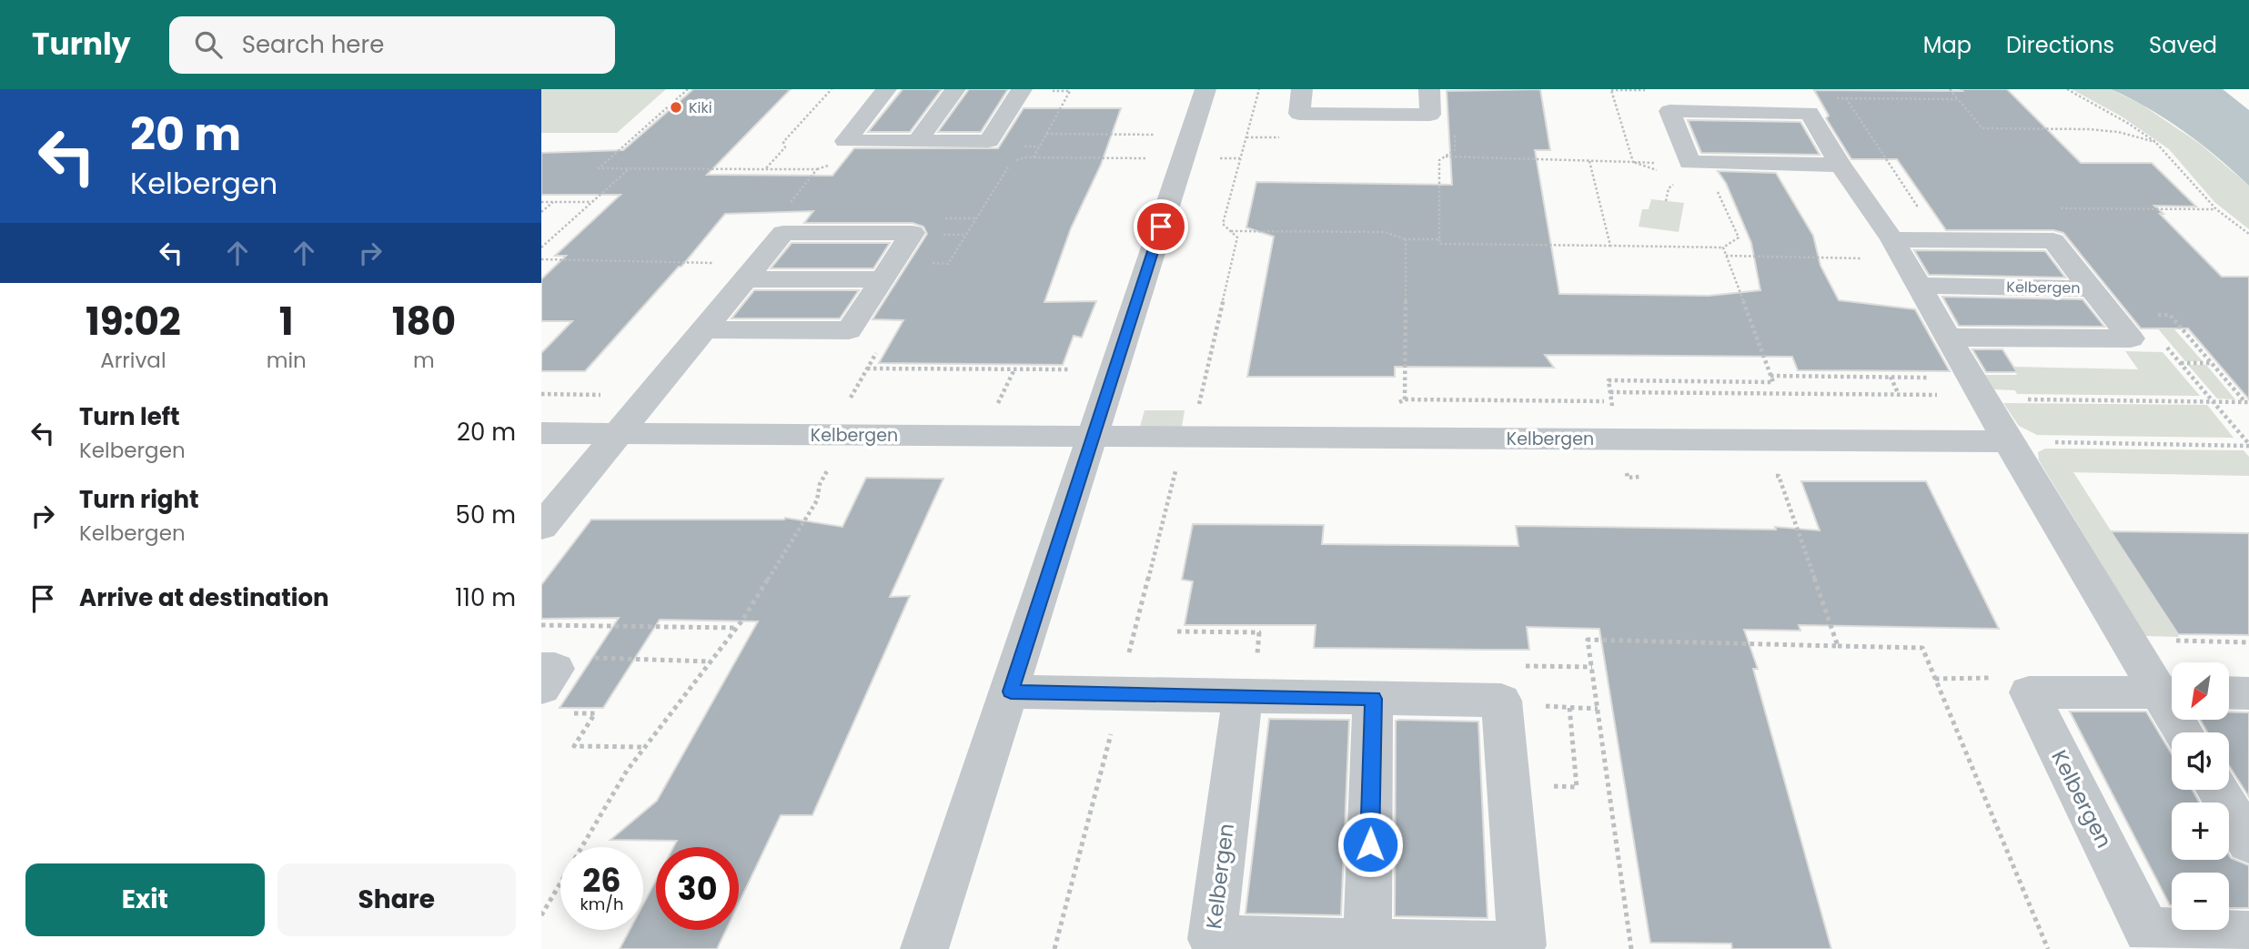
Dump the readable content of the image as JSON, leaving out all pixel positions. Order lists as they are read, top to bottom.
{
  "streets": {
    "street": ["Kelbergen"]
  },
  "places": ["Kiki"],
  "north": "bottom left",
  "page": {
    "header": "Turnly",
    "search": "Search here",
    "nav": ["Map", "Directions", "Saved"],
    "turn": ["20 m", "Kelbergen"],
    "eta": [
      "19:02",
      "Arrival",
      "1",
      "min",
      "180",
      "m"
    ],
    "list": [
      {
        "name": "Turn left",
        "note": "Kelbergen",
        "value": "20 m"
      },
      {
        "name": "Turn right",
        "note": "Kelbergen",
        "value": "50 m"
      },
      {
        "name": "Arrive at destination",
        "value": "110 m"
      }
    ],
    "map_buttons": ["+", "−"],
    "speed": "26 km/h",
    "limit": "30",
    "buttons": ["Exit", "Share"]
  }
}
